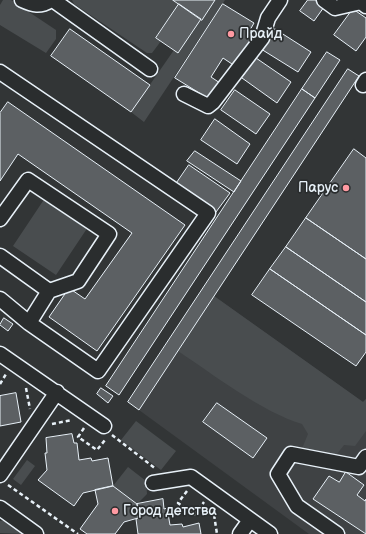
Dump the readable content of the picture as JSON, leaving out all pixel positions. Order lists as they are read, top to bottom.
{
  "places": ["Прайд", "Парус", "Город детства"]
}
